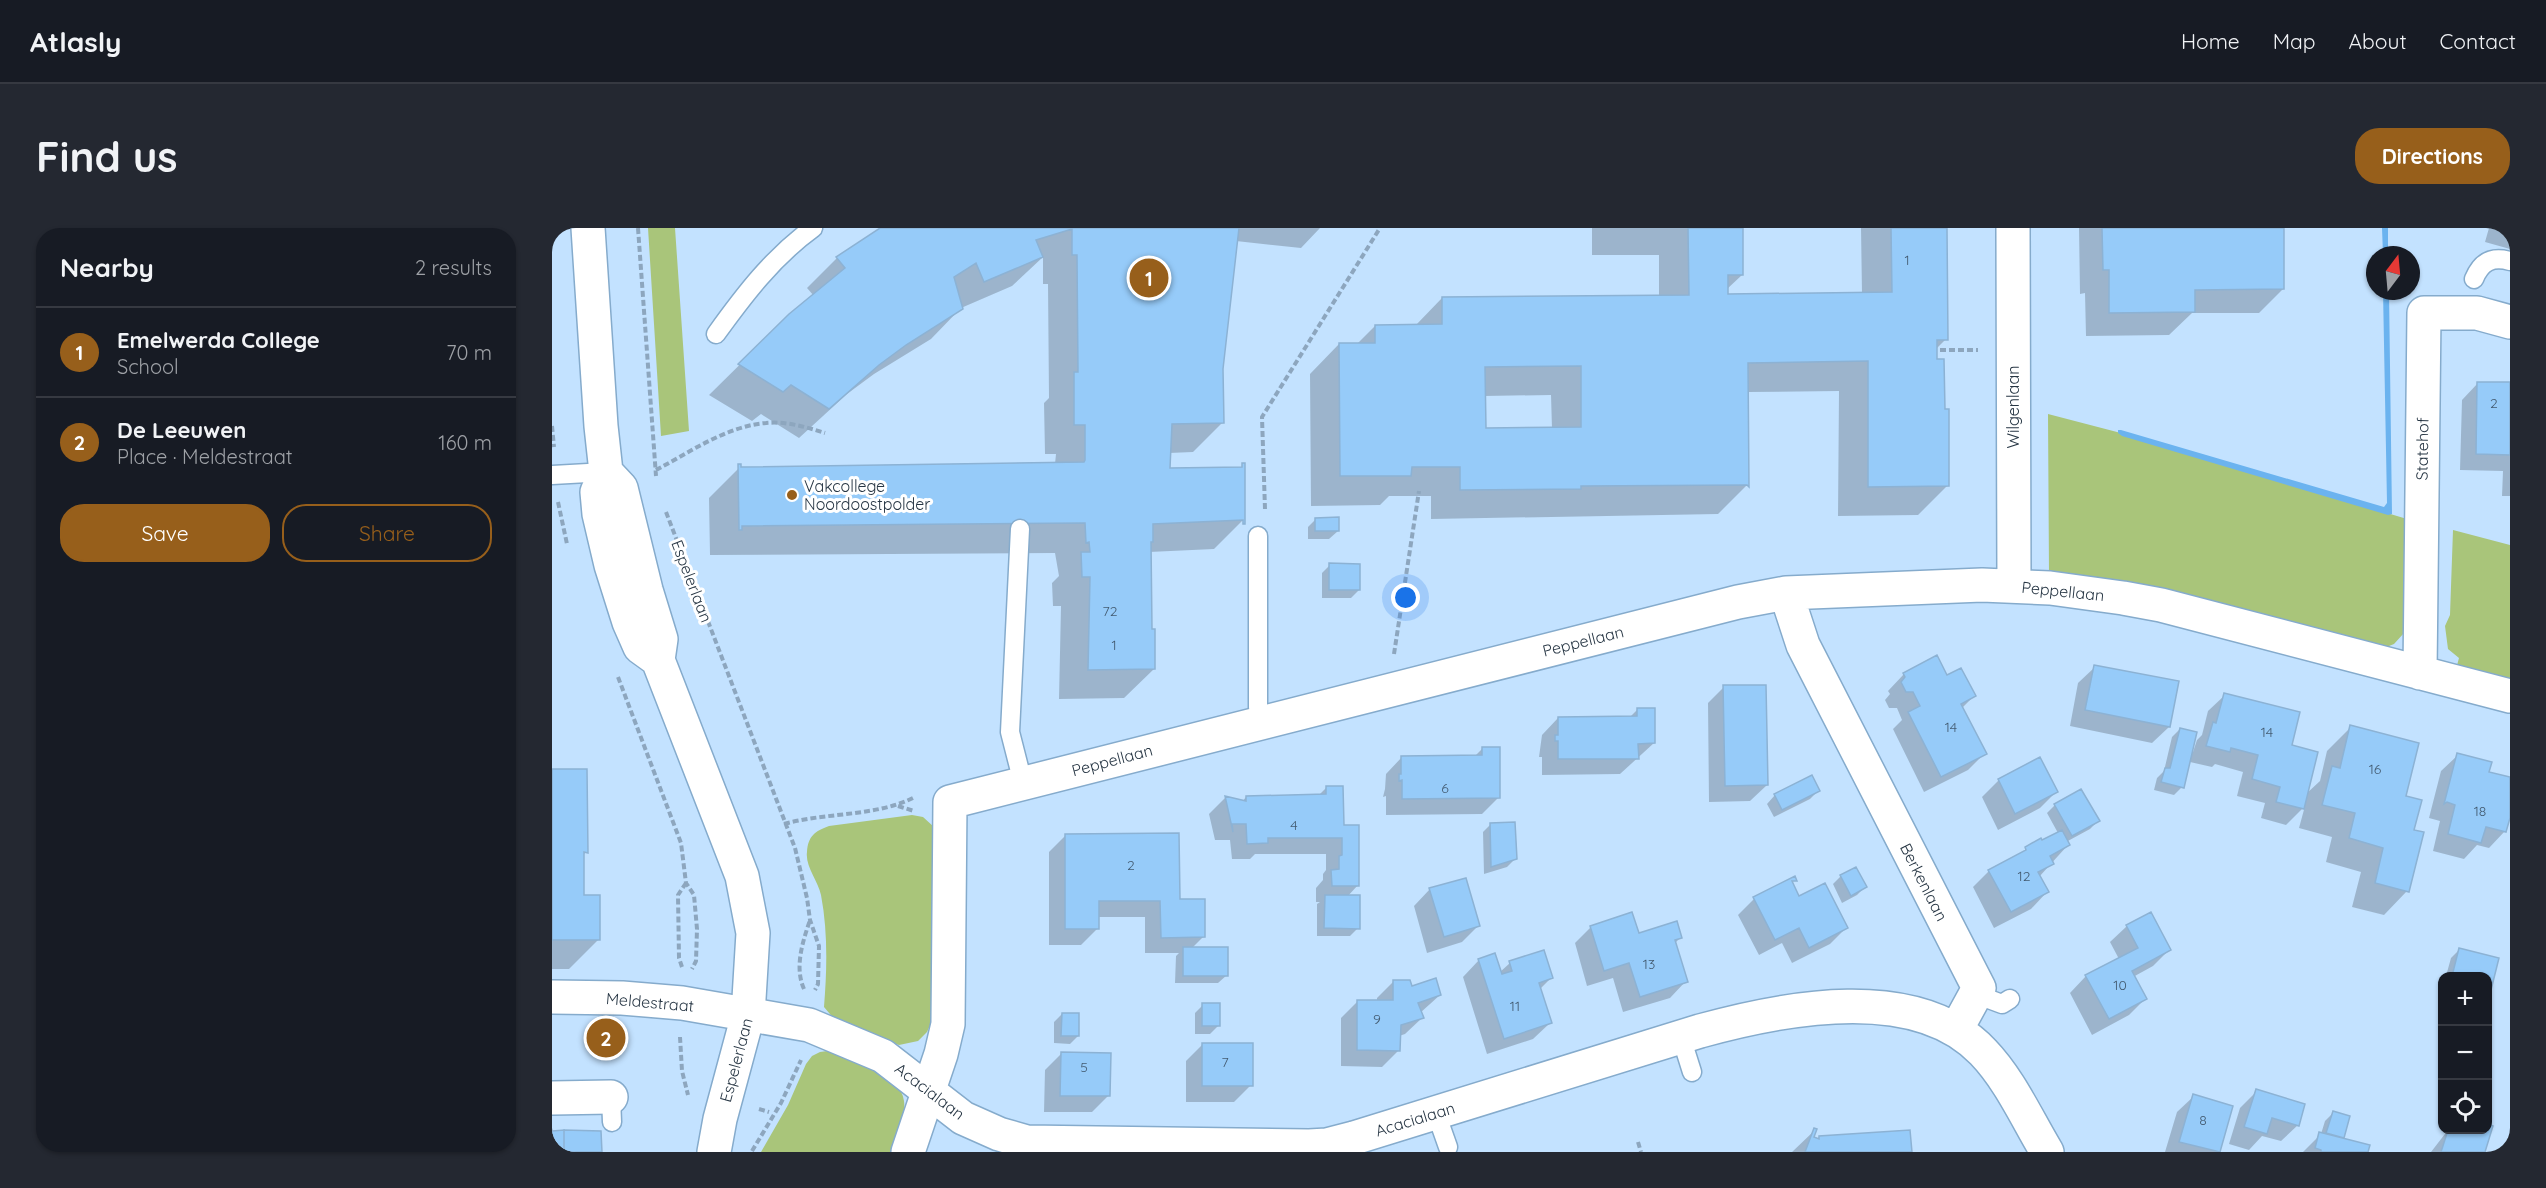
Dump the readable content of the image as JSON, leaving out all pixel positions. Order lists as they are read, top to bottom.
{
  "streets": {
    "street": [
      "Wilgenlaan",
      "Statehof",
      "Espelerlaan",
      "Peppellaan",
      "Berkenlaan",
      "Meldestraat",
      "Acacialaan"
    ]
  },
  "crossings": [
    ["Wilgenlaan", "Peppellaan"],
    ["Statehof", "Peppellaan"],
    ["Espelerlaan", "Meldestraat"],
    ["Espelerlaan", "Acacialaan"],
    ["Peppellaan", "Berkenlaan"],
    ["Peppellaan", "Acacialaan"],
    ["Meldestraat", "Acacialaan"]
  ],
  "places": ["Vakcollege Noordoostpolder"],
  "house_numbers": [
    "1",
    "2",
    "72",
    "1",
    "14",
    "14",
    "16",
    "6",
    "18",
    "4",
    "2",
    "12",
    "13",
    "10",
    "11",
    "9",
    "7",
    "5",
    "8"
  ],
  "north": "top",
  "page": {
    "header": "Atlasly",
    "nav": [
      "Home",
      "Map",
      "About",
      "Contact"
    ],
    "buttons": [
      "Directions",
      ["Save", "Share"]
    ],
    "title": "Find us",
    "heading": ["Nearby", "2 results"],
    "pins": ["1", "2"],
    "list": [
      {
        "mark": "1",
        "name": "Emelwerda College",
        "note": "School",
        "value": "70 m"
      },
      {
        "mark": "2",
        "name": "De Leeuwen",
        "note": "Place · Meldestraat",
        "value": "160 m"
      }
    ],
    "map_buttons": ["+", "−"]
  }
}
